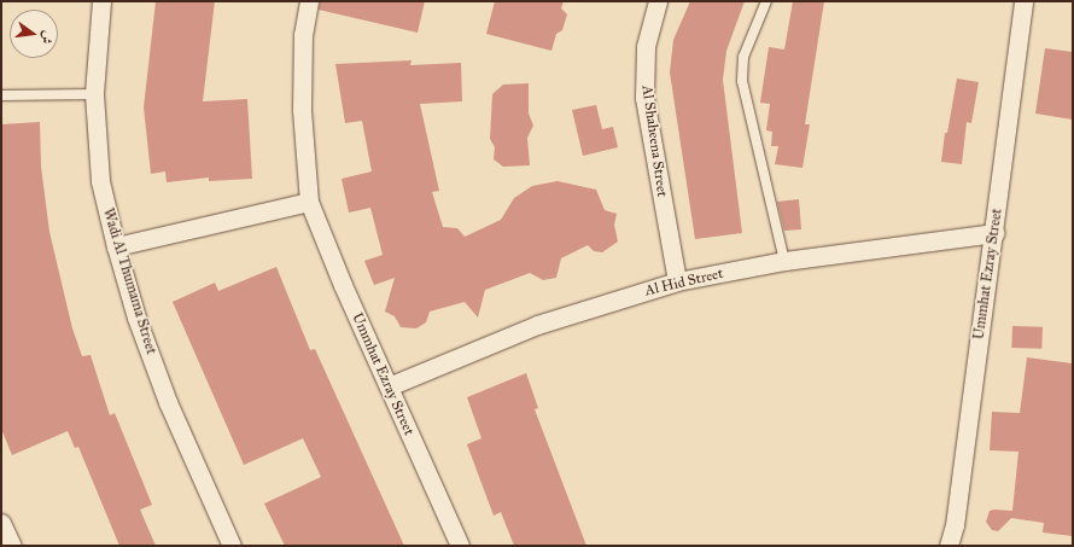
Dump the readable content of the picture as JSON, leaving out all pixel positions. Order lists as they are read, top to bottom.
{
  "streets": {
    "street": [
      "Al Shaheena Street",
      "Ummhat Ezray Street",
      "Wadi Al Thumama Street",
      "Al Hid Street"
    ]
  },
  "crossings": [
    ["Al Shaheena Street", "Al Hid Street"],
    ["Ummhat Ezray Street", "Al Hid Street"]
  ],
  "north": "right"
}
